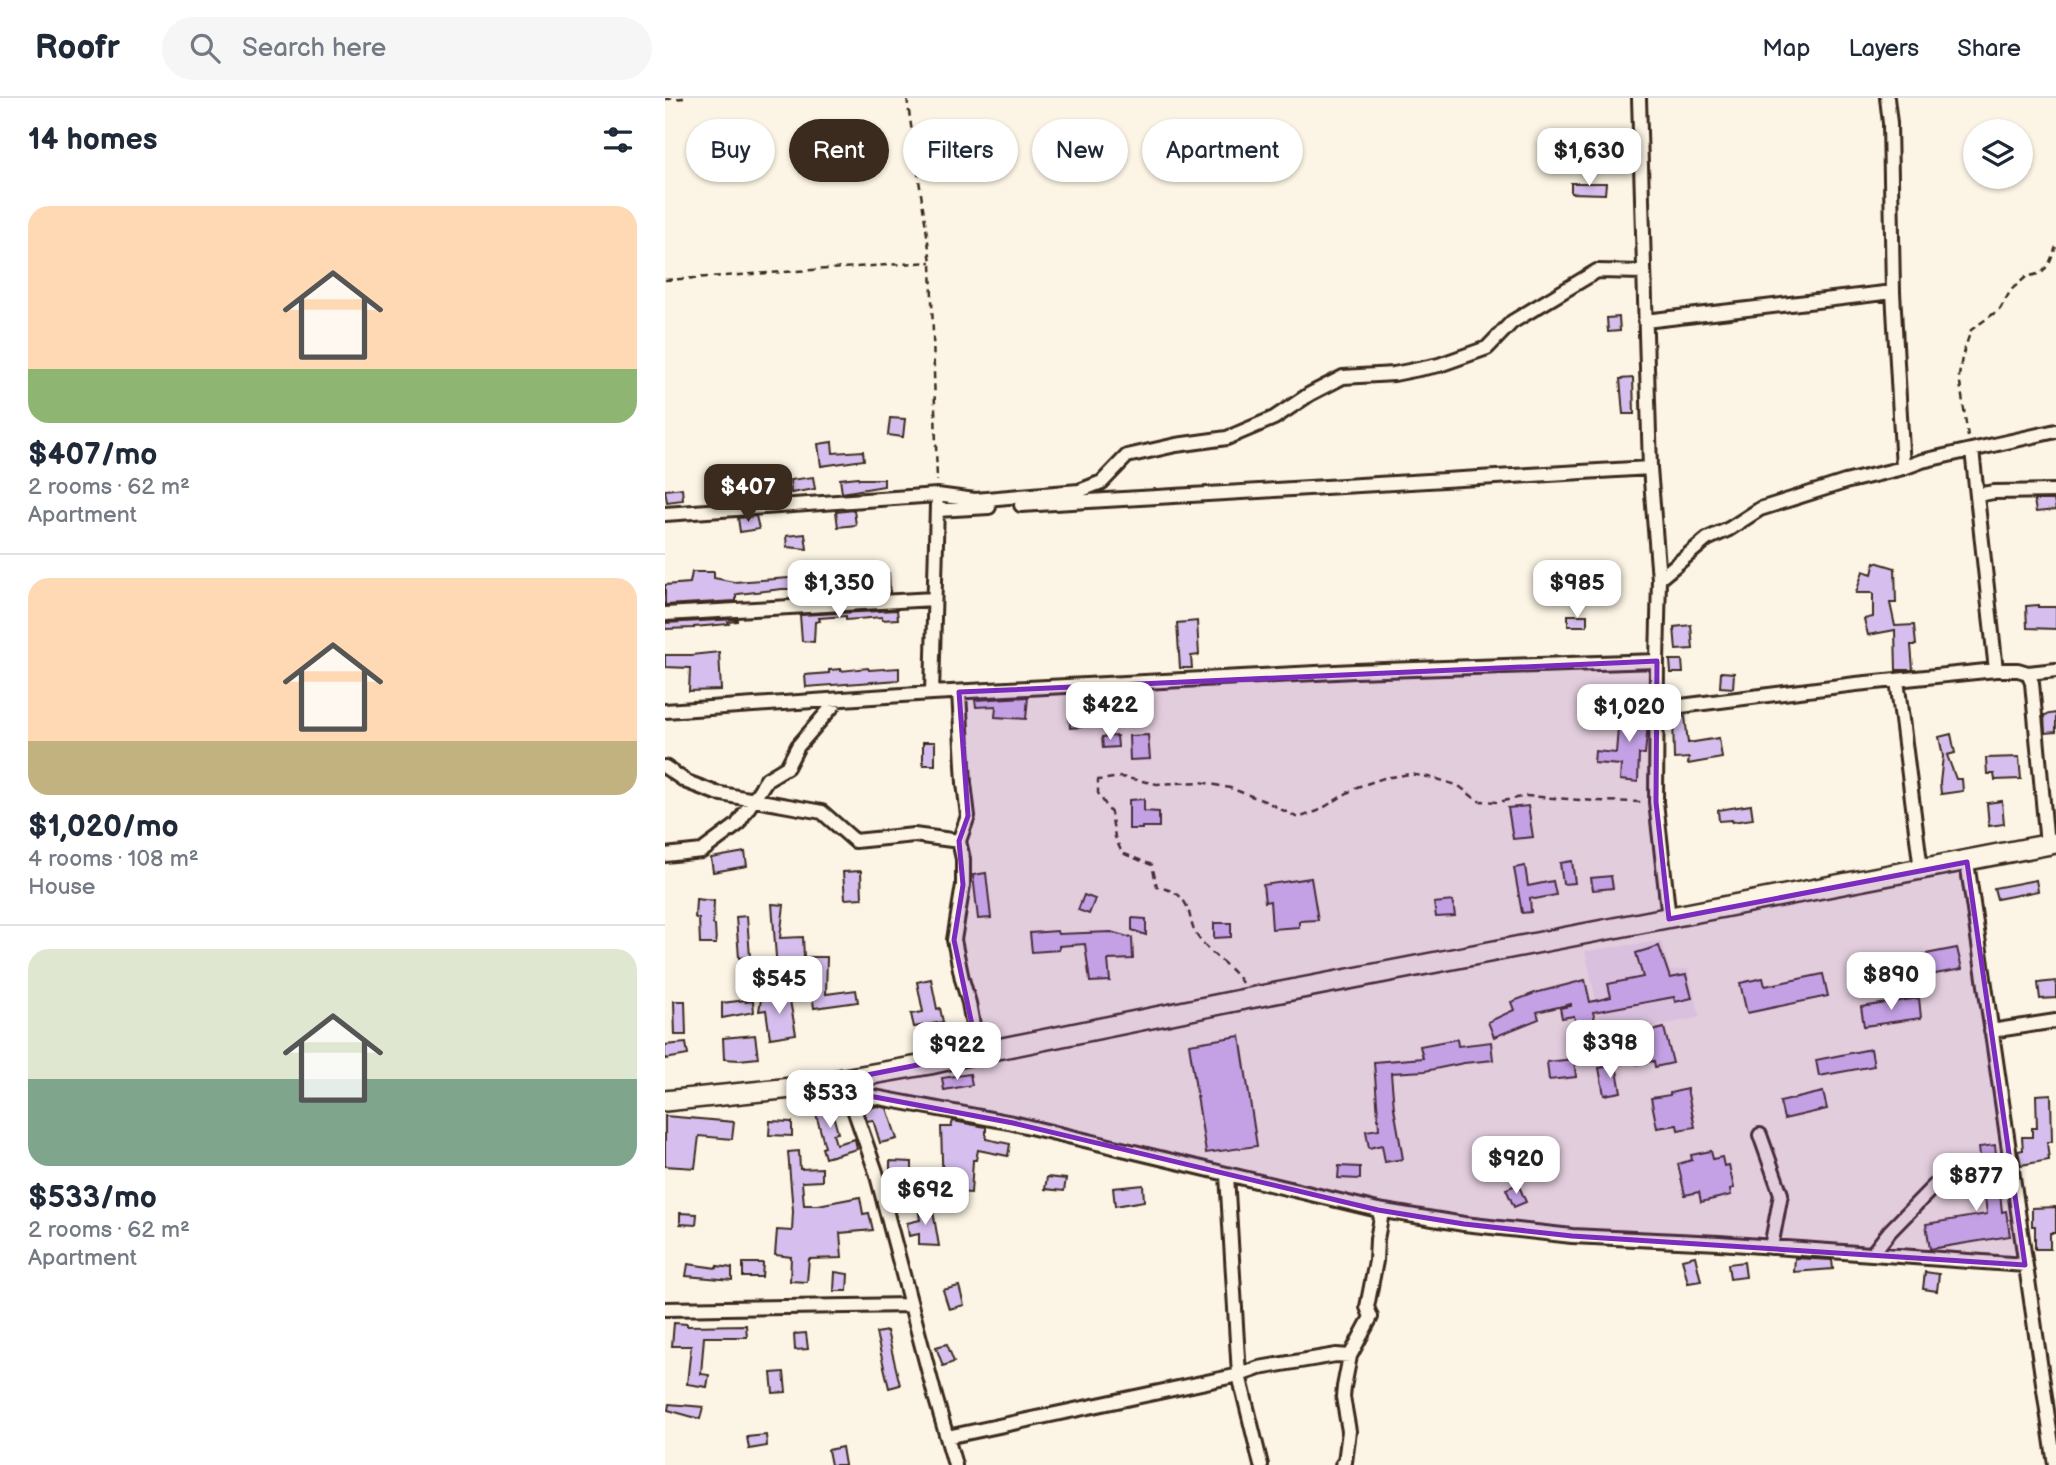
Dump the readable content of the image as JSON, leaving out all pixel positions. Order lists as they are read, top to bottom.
{
  "page": {
    "header": "Roofr",
    "search": "Search here",
    "nav": ["Map", "Layers", "Share"],
    "heading": "14 homes",
    "chip": [
      "Buy",
      "Rent",
      "Filters",
      "New",
      "Apartment"
    ],
    "price": [
      "$1,630",
      "$407",
      "$1,350",
      "$985",
      "$422",
      "$1,020",
      "$890",
      "$545",
      "$398",
      "$922",
      "$533",
      "$920",
      "$877",
      "$692"
    ],
    "list": [
      {
        "name": "$407/mo",
        "note": "2 rooms · 62 m² · Apartment"
      },
      {
        "name": "$1,020/mo",
        "note": "4 rooms · 108 m² · House"
      },
      {
        "name": "$533/mo",
        "note": "2 rooms · 62 m² · Apartment"
      }
    ]
  }
}
